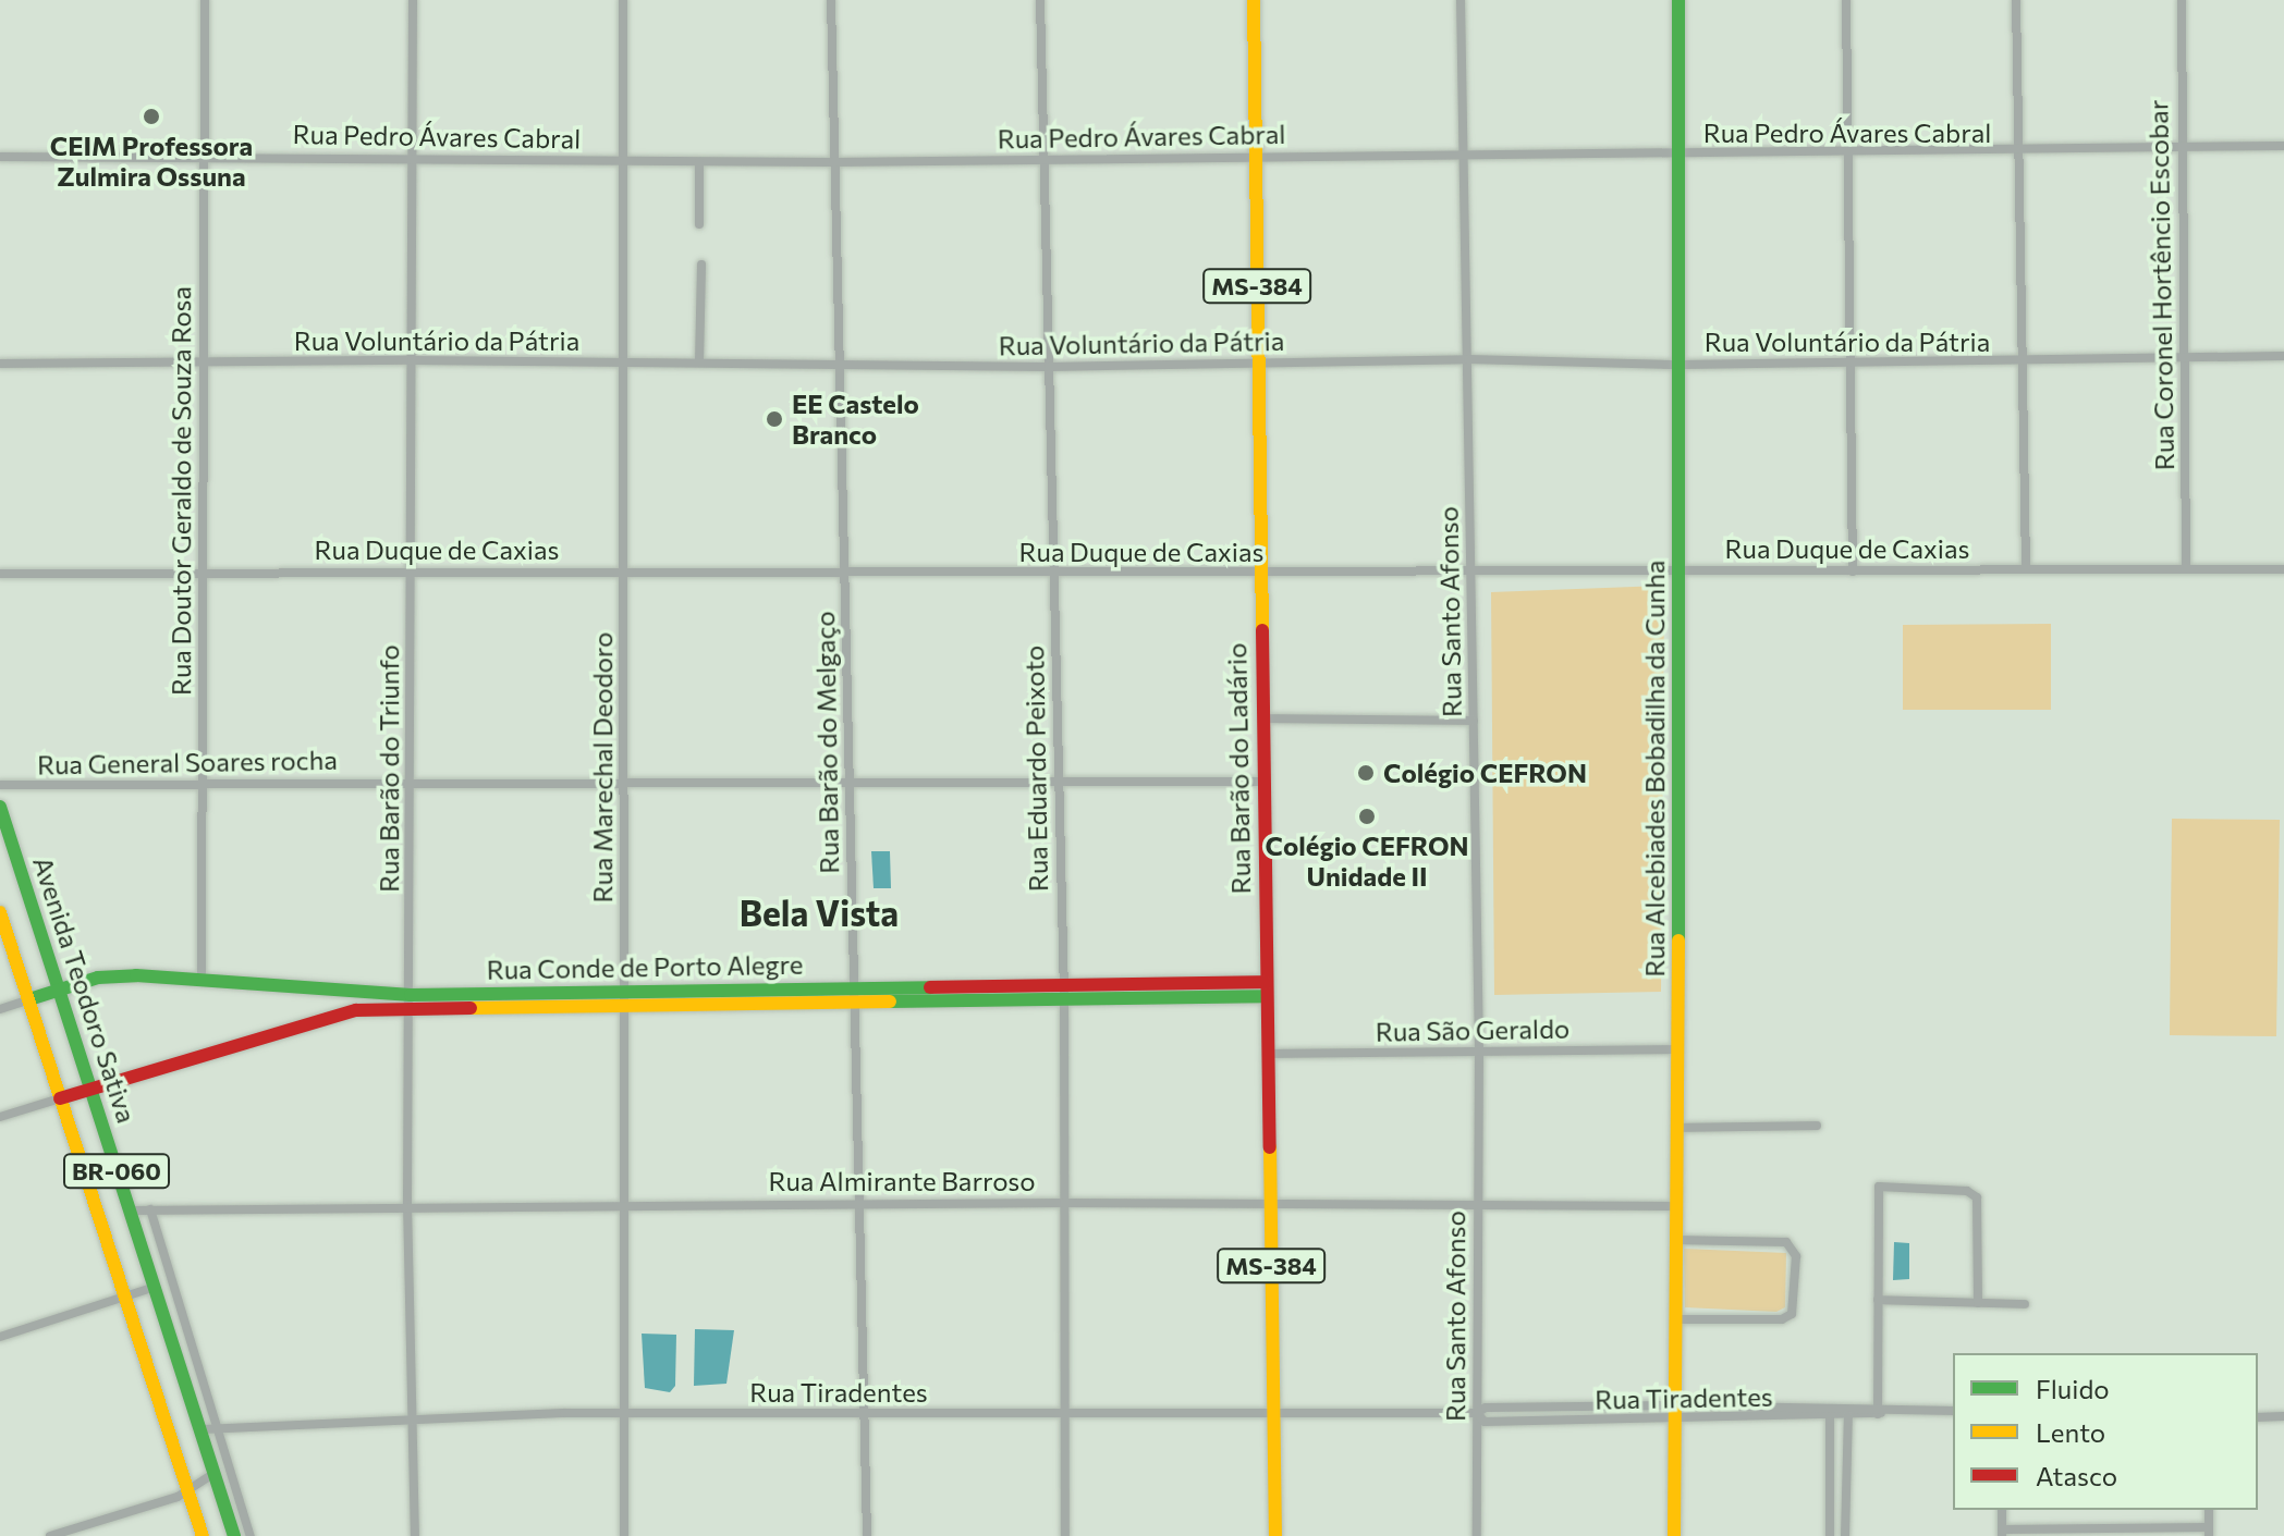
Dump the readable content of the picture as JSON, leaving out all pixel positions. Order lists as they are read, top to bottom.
{
  "streets": {
    "main road": [
      "MS-384",
      "Rua Barão do Ladário",
      "Rua Alcebiades Bobadilha da Cunha",
      "Rua Conde de Porto Alegre",
      "Avenida Teodoro Sativa",
      "BR-060"
    ],
    "street": [
      "Rua Pedro Ávares Cabral",
      "Rua Coronel Hortêncio Escobar",
      "Rua Voluntário da Pátria",
      "Rua Doutor Geraldo de Souza Rosa",
      "Rua Duque de Caxias",
      "Rua Santo Afonso",
      "Rua Barão do Melgaço",
      "Rua General Soares rocha",
      "Rua Marechal Deodoro",
      "Rua Barão do Triunfo",
      "Rua Eduardo Peixoto",
      "Rua São Geraldo",
      "Rua Almirante Barroso",
      "Rua Tiradentes"
    ]
  },
  "crossings": [
    ["Rua Pedro Ávares Cabral", "Rua Coronel Hortêncio Escobar"],
    ["Rua Pedro Ávares Cabral", "Rua Doutor Geraldo de Souza Rosa"],
    ["Rua Pedro Ávares Cabral", "Rua Santo Afonso"],
    ["Rua Pedro Ávares Cabral", "Rua Barão do Melgaço"],
    ["Rua Pedro Ávares Cabral", "Rua Marechal Deodoro"],
    ["Rua Pedro Ávares Cabral", "Rua Barão do Triunfo"],
    ["Rua Pedro Ávares Cabral", "Rua Eduardo Peixoto"],
    ["Rua Pedro Ávares Cabral", "Rua Barão do Ladário"],
    ["Rua Pedro Ávares Cabral", "Rua Alcebiades Bobadilha da Cunha"],
    ["Rua Coronel Hortêncio Escobar", "Rua Voluntário da Pátria"],
    ["Rua Coronel Hortêncio Escobar", "Rua Duque de Caxias"],
    ["Rua Voluntário da Pátria", "Rua Doutor Geraldo de Souza Rosa"],
    ["Rua Voluntário da Pátria", "Rua Santo Afonso"],
    ["Rua Voluntário da Pátria", "Rua Barão do Melgaço"],
    ["Rua Voluntário da Pátria", "Rua Marechal Deodoro"],
    ["Rua Voluntário da Pátria", "Rua Barão do Triunfo"],
    ["Rua Voluntário da Pátria", "Rua Eduardo Peixoto"],
    ["Rua Voluntário da Pátria", "Rua Barão do Ladário"],
    ["Rua Voluntário da Pátria", "Rua Alcebiades Bobadilha da Cunha"],
    ["Rua Doutor Geraldo de Souza Rosa", "Rua Duque de Caxias"],
    ["Rua Doutor Geraldo de Souza Rosa", "Rua General Soares rocha"],
    ["Rua Doutor Geraldo de Souza Rosa", "Rua Conde de Porto Alegre"],
    ["Rua Duque de Caxias", "Rua Santo Afonso"],
    ["Rua Duque de Caxias", "Rua Barão do Melgaço"],
    ["Rua Duque de Caxias", "Rua Marechal Deodoro"],
    ["Rua Duque de Caxias", "Rua Barão do Triunfo"],
    ["Rua Duque de Caxias", "Rua Eduardo Peixoto"],
    ["Rua Duque de Caxias", "Rua Barão do Ladário"],
    ["Rua Duque de Caxias", "Rua Alcebiades Bobadilha da Cunha"],
    ["Rua Santo Afonso", "Rua São Geraldo"],
    ["Rua Santo Afonso", "Rua Almirante Barroso"],
    ["Rua Santo Afonso", "Rua Tiradentes"],
    ["Rua Barão do Melgaço", "Rua General Soares rocha"],
    ["Rua Barão do Melgaço", "Rua Conde de Porto Alegre"],
    ["Rua Barão do Melgaço", "Rua Almirante Barroso"],
    ["Rua Barão do Melgaço", "Rua Tiradentes"],
    ["Rua General Soares rocha", "Rua Marechal Deodoro"],
    ["Rua General Soares rocha", "Rua Barão do Triunfo"],
    ["Rua General Soares rocha", "Rua Eduardo Peixoto"],
    ["Rua General Soares rocha", "Rua Barão do Ladário"],
    ["Rua Marechal Deodoro", "Rua Conde de Porto Alegre"],
    ["Rua Marechal Deodoro", "Rua Almirante Barroso"],
    ["Rua Marechal Deodoro", "Rua Tiradentes"],
    ["Rua Barão do Triunfo", "Rua Conde de Porto Alegre"],
    ["Rua Barão do Triunfo", "Rua Almirante Barroso"],
    ["Rua Barão do Triunfo", "Rua Tiradentes"],
    ["Rua Eduardo Peixoto", "Rua Conde de Porto Alegre"],
    ["Rua Eduardo Peixoto", "Rua Almirante Barroso"],
    ["Rua Eduardo Peixoto", "Rua Tiradentes"],
    ["Rua Barão do Ladário", "Rua Conde de Porto Alegre"],
    ["Rua Barão do Ladário", "Rua São Geraldo"],
    ["Rua Barão do Ladário", "Rua Almirante Barroso"],
    ["Rua Barão do Ladário", "Rua Tiradentes"],
    ["Rua Alcebiades Bobadilha da Cunha", "Rua São Geraldo"],
    ["Rua Alcebiades Bobadilha da Cunha", "Rua Almirante Barroso"],
    ["Rua Alcebiades Bobadilha da Cunha", "Rua Tiradentes"],
    ["Rua Conde de Porto Alegre", "Avenida Teodoro Sativa"],
    ["Rua Conde de Porto Alegre", "BR-060"],
    ["Avenida Teodoro Sativa", "Rua Almirante Barroso"],
    ["Avenida Teodoro Sativa", "Rua Tiradentes"]
  ],
  "districts": ["Bela Vista"],
  "places": [
    "CEIM Professora Zulmira Ossuna",
    "EE Castelo Branco",
    "Colégio CEFRON",
    "Colégio CEFRON Unidade II"
  ],
  "legend": ["Fluido", "Lento", "Atasco"]
}
